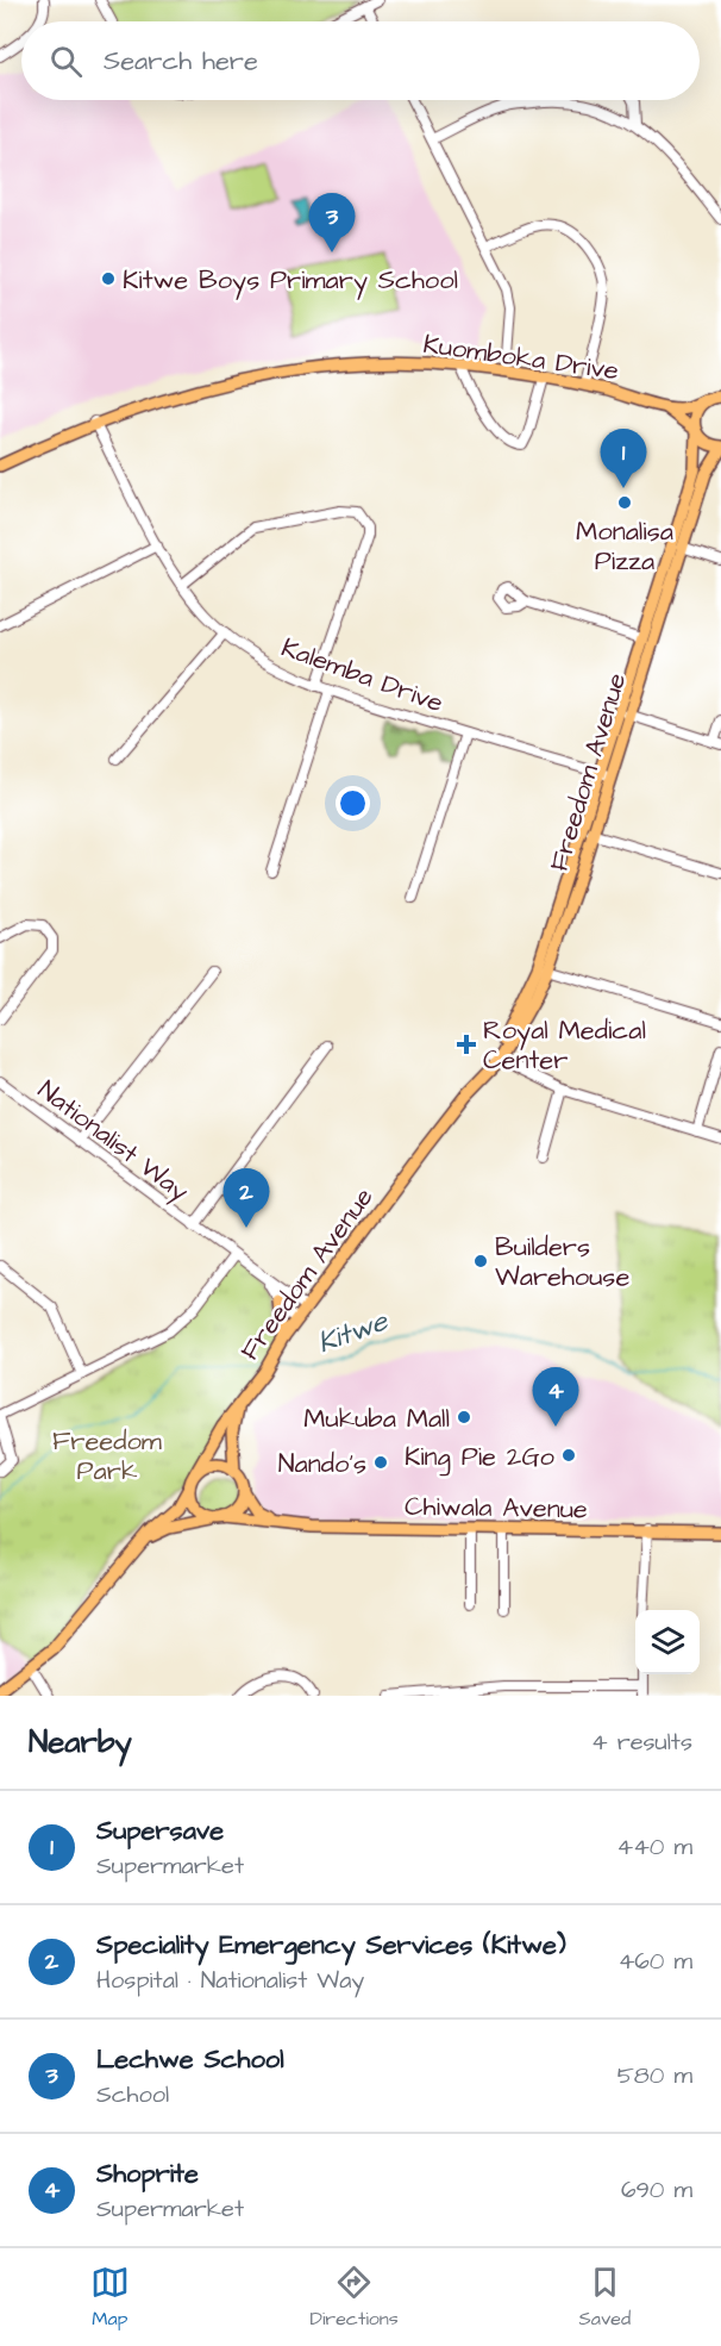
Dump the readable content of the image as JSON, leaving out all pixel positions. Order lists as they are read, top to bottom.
{
  "streets": {
    "main road": ["Kuomboka Drive", "Freedom Avenue", "Chiwala Avenue"],
    "street": ["Kalemba Drive", "Nationalist Way"]
  },
  "crossings": [
    ["Kuomboka Drive", "Kalemba Drive"],
    ["Kalemba Drive", "Freedom Avenue"],
    ["Freedom Avenue", "Nationalist Way"],
    ["Freedom Avenue", "Chiwala Avenue"]
  ],
  "water": ["Kitwe"],
  "parks": ["Freedom Park"],
  "places": {
    "other": [
      "Kitwe Boys Primary School",
      "Monalisa Pizza",
      "Builders Warehouse",
      "Mukuba Mall",
      "King Pie 2Go",
      "Nando's"
    ],
    "health": ["Royal Medical Center"]
  },
  "page": {
    "search": "Search here",
    "pins": [
      "3",
      "1",
      "2",
      "4"
    ],
    "heading": ["Nearby", "4 results"],
    "list": [
      {
        "mark": "1",
        "name": "Supersave",
        "note": "Supermarket",
        "value": "440 m"
      },
      {
        "mark": "2",
        "name": "Speciality Emergency Services (Kitwe)",
        "note": "Hospital · Nationalist Way",
        "value": "460 m"
      },
      {
        "mark": "3",
        "name": "Lechwe School",
        "note": "School",
        "value": "580 m"
      },
      {
        "mark": "4",
        "name": "Shoprite",
        "note": "Supermarket",
        "value": "690 m"
      }
    ],
    "nav": ["Map", "Directions", "Saved"]
  }
}
